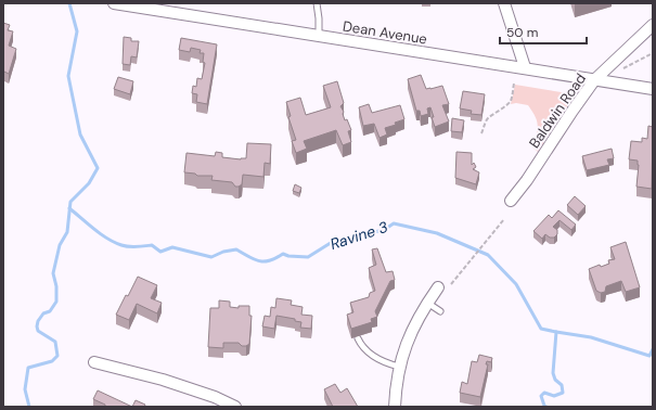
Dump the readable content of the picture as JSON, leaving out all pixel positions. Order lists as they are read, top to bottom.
{
  "streets": {
    "street": ["Dean Avenue", "Baldwin Road"]
  },
  "crossings": [
    ["Dean Avenue", "Baldwin Road"]
  ],
  "water": ["Ravine 3"],
  "scale_bar": "50 m"
}
